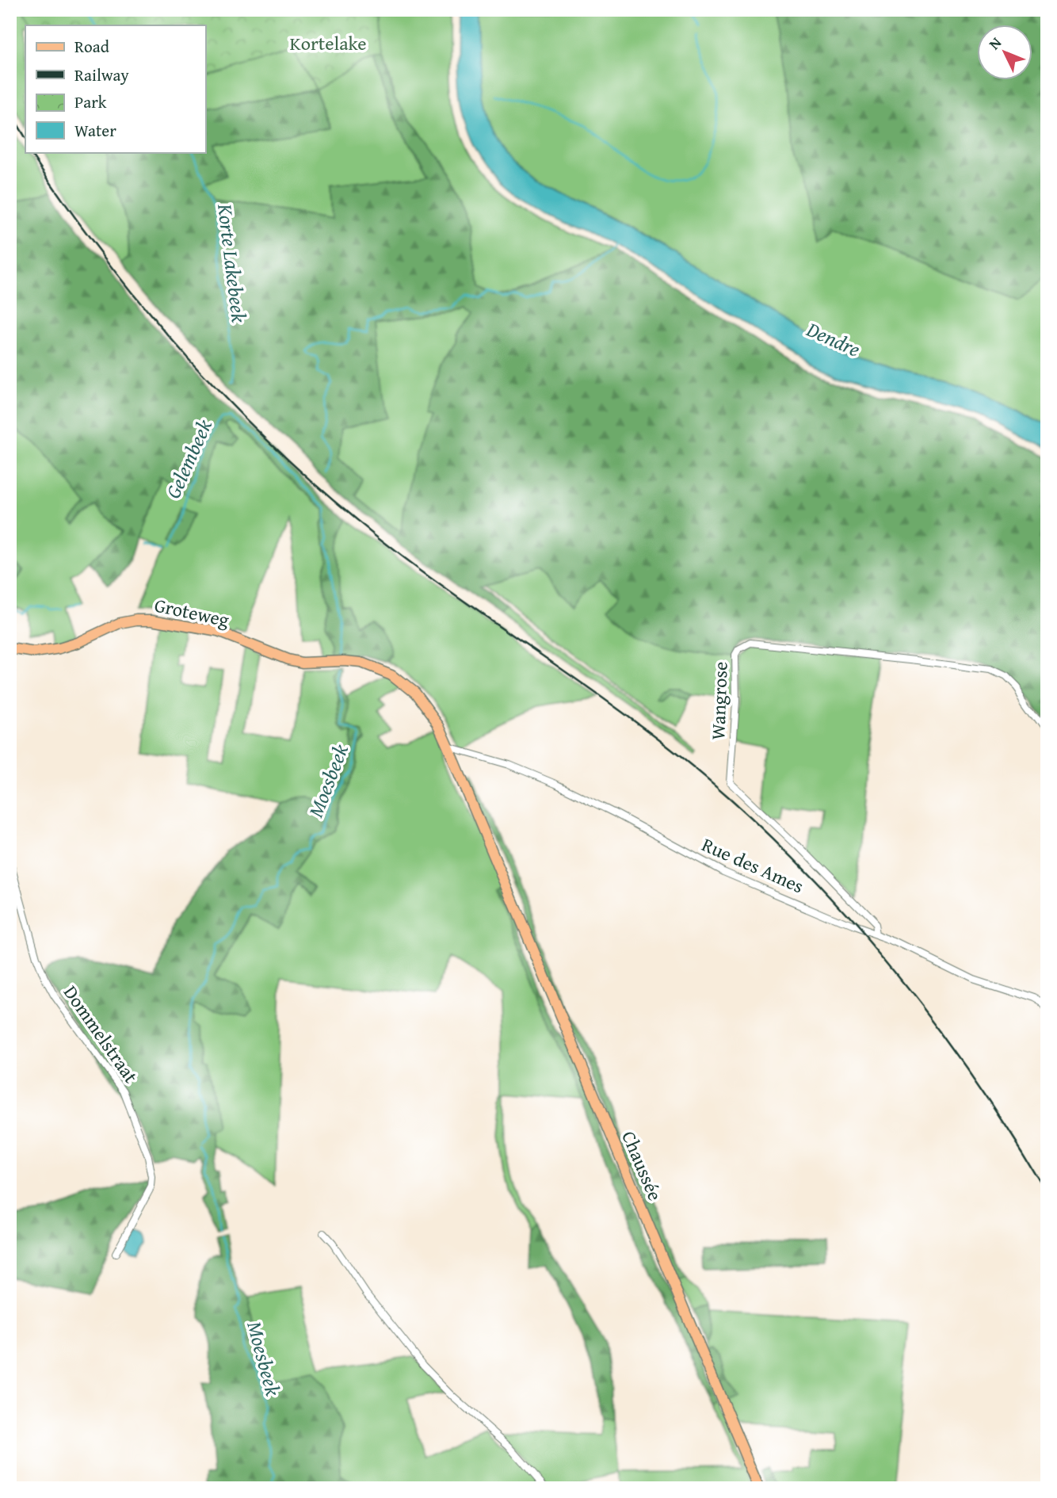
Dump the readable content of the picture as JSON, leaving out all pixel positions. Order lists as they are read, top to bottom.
{
  "streets": {
    "main road": ["Groteweg", "Chaussée"],
    "street": ["Wangrose", "Rue des Ames", "Dommelstraat"]
  },
  "crossings": [
    ["Groteweg", "Rue des Ames"],
    ["Groteweg", "Chaussée"],
    ["Wangrose", "Rue des Ames"],
    ["Rue des Ames", "Chaussée"]
  ],
  "water": [
    "Korte Lakebeek",
    "Dendre",
    "Gelembeek",
    "Moesbeek"
  ],
  "parks": ["Kortelake"],
  "legend": [
    "Road",
    "Railway",
    "Park",
    "Water"
  ],
  "north": "top left"
}
